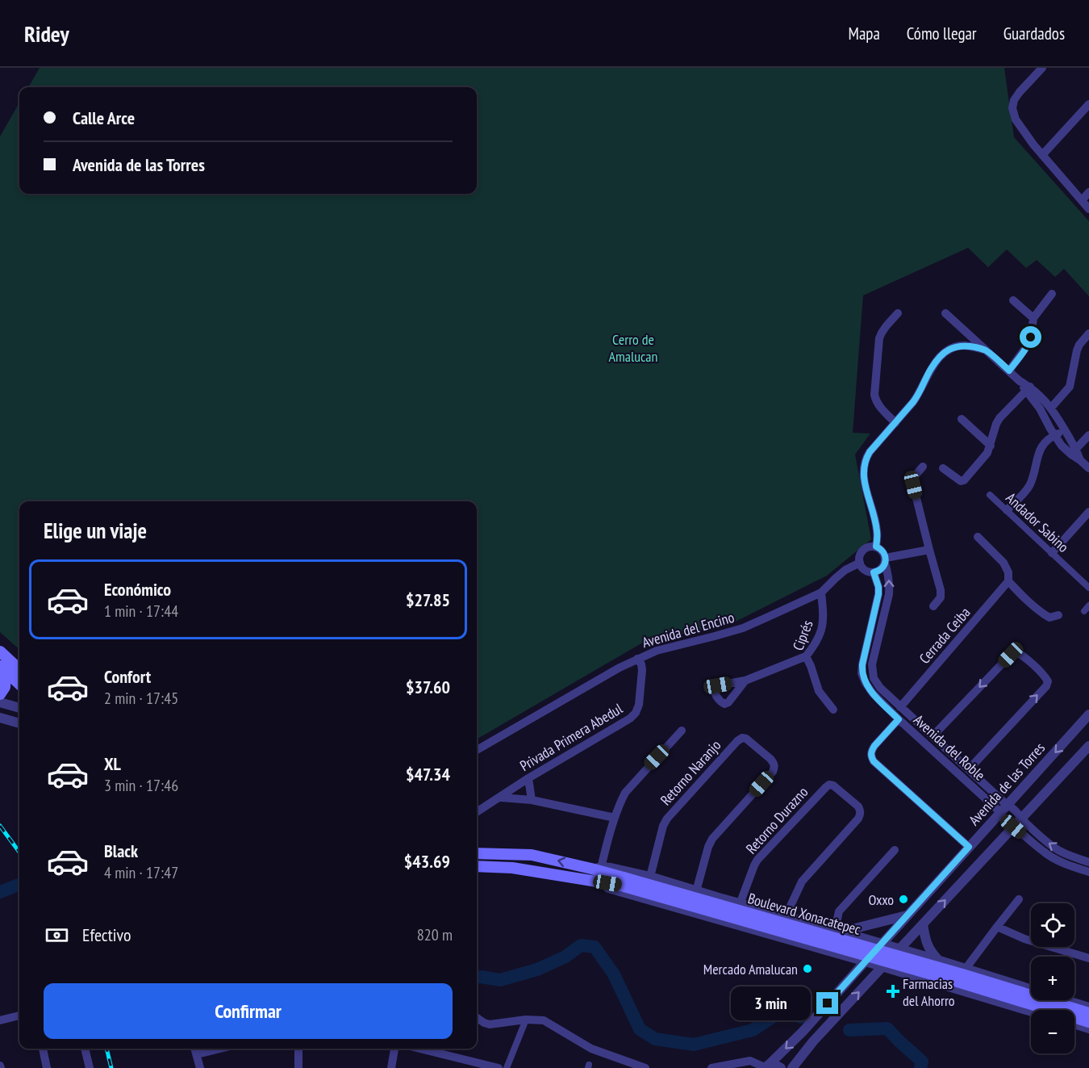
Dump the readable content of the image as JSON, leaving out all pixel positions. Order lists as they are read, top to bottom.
{
  "streets": {
    "main road": ["Boulevard Xonacatepec"],
    "street": [
      "Andador Sabino",
      "Avenida del Encino",
      "Ciprés",
      "Cerrada Ceiba",
      "Privada Primera Abedul",
      "Avenida del Roble",
      "Retorno Naranjo",
      "Avenida de las Torres",
      "Retorno Durazno"
    ]
  },
  "crossings": [
    ["Avenida del Encino", "Ciprés"],
    ["Avenida del Encino", "Privada Primera Abedul"],
    ["Avenida del Encino", "Avenida del Roble"],
    ["Cerrada Ceiba", "Avenida del Roble"],
    ["Avenida del Roble", "Avenida de las Torres"],
    ["Retorno Naranjo", "Boulevard Xonacatepec"],
    ["Avenida de las Torres", "Boulevard Xonacatepec"],
    ["Retorno Durazno", "Boulevard Xonacatepec"]
  ],
  "parks": ["Cerro de Amalucan"],
  "places": {
    "other": ["Oxxo", "Mercado Amalucan"],
    "health": ["Farmacias del Ahorro"]
  },
  "page": {
    "header": "Ridey",
    "nav": ["Mapa", "Cómo llegar", "Guardados"],
    "banner": ["Calle Arce", "Avenida de las Torres"],
    "heading": "Elige un viaje",
    "list": [
      {
        "name": "Económico",
        "note": "1 min · 17:44",
        "value": "$27.85"
      },
      {
        "name": "Confort",
        "note": "2 min · 17:45",
        "value": "$37.60"
      },
      {
        "name": "XL",
        "note": "3 min · 17:46",
        "value": "$47.34"
      },
      {
        "name": "Black",
        "note": "4 min · 17:47",
        "value": "$43.69"
      }
    ],
    "map_buttons": ["+", "−"],
    "pay": ["Efectivo", "820 m"],
    "buttons": "Confirmar",
    "bubble": "3 min"
  }
}
